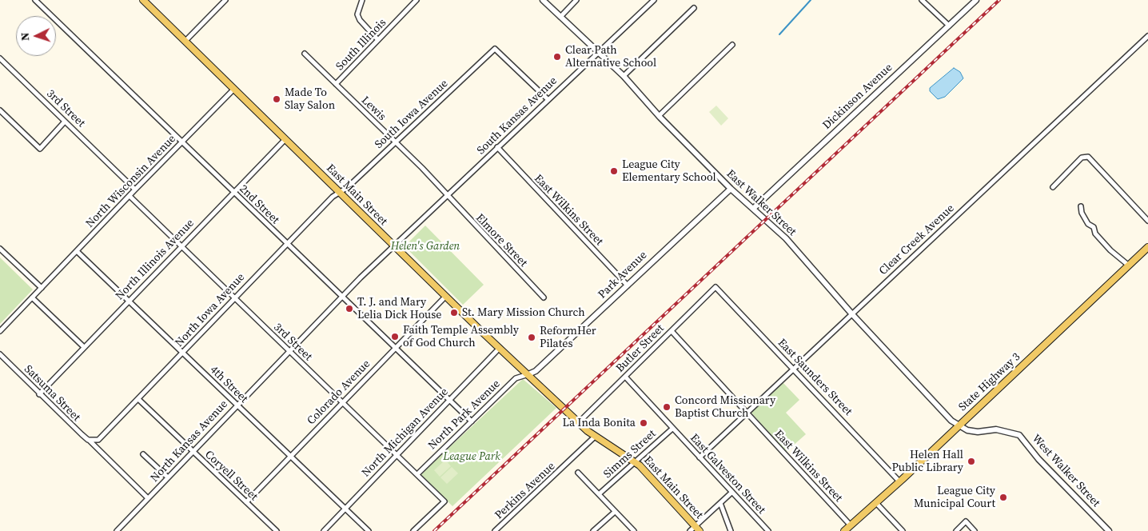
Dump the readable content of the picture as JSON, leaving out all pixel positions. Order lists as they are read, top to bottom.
{
  "streets": {
    "main road": ["East Main Street", "State Highway 3"],
    "street": [
      "South Illinois",
      "Dickinson Avenue",
      "3rd Street",
      "Lewis",
      "South Iowa Avenue",
      "South Kansas Avenue",
      "North Wisconsin Avenue",
      "East Walker Street",
      "2nd Street",
      "East Wilkins Street",
      "Clear Creek Avenue",
      "Elmore Street",
      "North Illinois Avenue",
      "Park Avenue",
      "North Iowa Avenue",
      "Butler Street",
      "East Saunders Street",
      "4th Street",
      "Colorado Avenue",
      "Satsuma Street",
      "North Park Avenue",
      "North Michigan Avenue",
      "North Kansas Avenue",
      "Simms Street",
      "West Walker Street",
      "East Galveston Street",
      "Coryell Street",
      "Perkins Avenue"
    ]
  },
  "crossings": [
    ["South Illinois", "Lewis"],
    ["Dickinson Avenue", "East Walker Street"],
    ["3rd Street", "North Wisconsin Avenue"],
    ["3rd Street", "North Illinois Avenue"],
    ["3rd Street", "North Iowa Avenue"],
    ["3rd Street", "Colorado Avenue"],
    ["3rd Street", "North Park Avenue"],
    ["3rd Street", "North Michigan Avenue"],
    ["3rd Street", "North Kansas Avenue"],
    ["Lewis", "South Iowa Avenue"],
    ["Lewis", "South Kansas Avenue"],
    ["Lewis", "Elmore Street"],
    ["South Iowa Avenue", "South Kansas Avenue"],
    ["South Iowa Avenue", "East Main Street"],
    ["South Iowa Avenue", "North Iowa Avenue"],
    ["South Kansas Avenue", "East Main Street"],
    ["South Kansas Avenue", "East Walker Street"],
    ["South Kansas Avenue", "East Wilkins Street"],
    ["South Kansas Avenue", "Elmore Street"],
    ["South Kansas Avenue", "North Kansas Avenue"],
    ["North Wisconsin Avenue", "East Main Street"],
    ["North Wisconsin Avenue", "2nd Street"],
    ["North Wisconsin Avenue", "4th Street"],
    ["East Main Street", "North Illinois Avenue"],
    ["East Main Street", "Park Avenue"],
    ["East Main Street", "North Iowa Avenue"],
    ["East Main Street", "Butler Street"],
    ["East Main Street", "Colorado Avenue"],
    ["East Main Street", "North Park Avenue"],
    ["East Main Street", "North Michigan Avenue"],
    ["East Main Street", "North Kansas Avenue"],
    ["East Main Street", "Simms Street"],
    ["East Main Street", "Perkins Avenue"],
    ["East Walker Street", "Clear Creek Avenue"],
    ["East Walker Street", "Park Avenue"],
    ["East Walker Street", "State Highway 3"],
    ["East Walker Street", "West Walker Street"],
    ["2nd Street", "North Illinois Avenue"],
    ["2nd Street", "North Iowa Avenue"],
    ["2nd Street", "Colorado Avenue"],
    ["2nd Street", "North Park Avenue"],
    ["2nd Street", "North Michigan Avenue"],
    ["2nd Street", "North Kansas Avenue"],
    ["East Wilkins Street", "Clear Creek Avenue"],
    ["East Wilkins Street", "Park Avenue"],
    ["East Wilkins Street", "Butler Street"],
    ["East Wilkins Street", "State Highway 3"],
    ["Clear Creek Avenue", "East Saunders Street"],
    ["Clear Creek Avenue", "East Galveston Street"],
    ["North Illinois Avenue", "4th Street"],
    ["North Illinois Avenue", "Satsuma Street"],
    ["Park Avenue", "North Park Avenue"],
    ["North Iowa Avenue", "4th Street"],
    ["North Iowa Avenue", "Satsuma Street"],
    ["North Iowa Avenue", "Coryell Street"],
    ["Butler Street", "East Saunders Street"],
    ["Butler Street", "East Galveston Street"],
    ["East Saunders Street", "State Highway 3"],
    ["State Highway 3", "West Walker Street"],
    ["4th Street", "Colorado Avenue"],
    ["4th Street", "North Michigan Avenue"],
    ["4th Street", "North Kansas Avenue"],
    ["Colorado Avenue", "Coryell Street"],
    ["Satsuma Street", "North Kansas Avenue"],
    ["North Kansas Avenue", "Coryell Street"],
    ["Simms Street", "East Galveston Street"]
  ],
  "parks": ["Helen's Garden", "League Park"],
  "places": [
    "Clear Path Alternative School",
    "Made To Slay Salon",
    "League City Elementary School",
    "T. J. and Mary Lelia Dick House",
    "St. Mary Mission Church",
    "Faith Temple Assembly of God Church",
    "ReformHer Pilates",
    "Concord Missionary Baptist Church",
    "La Inda Bonita",
    "Helen Hall Public Library",
    "League City Municipal Court"
  ],
  "north": "left"
}
